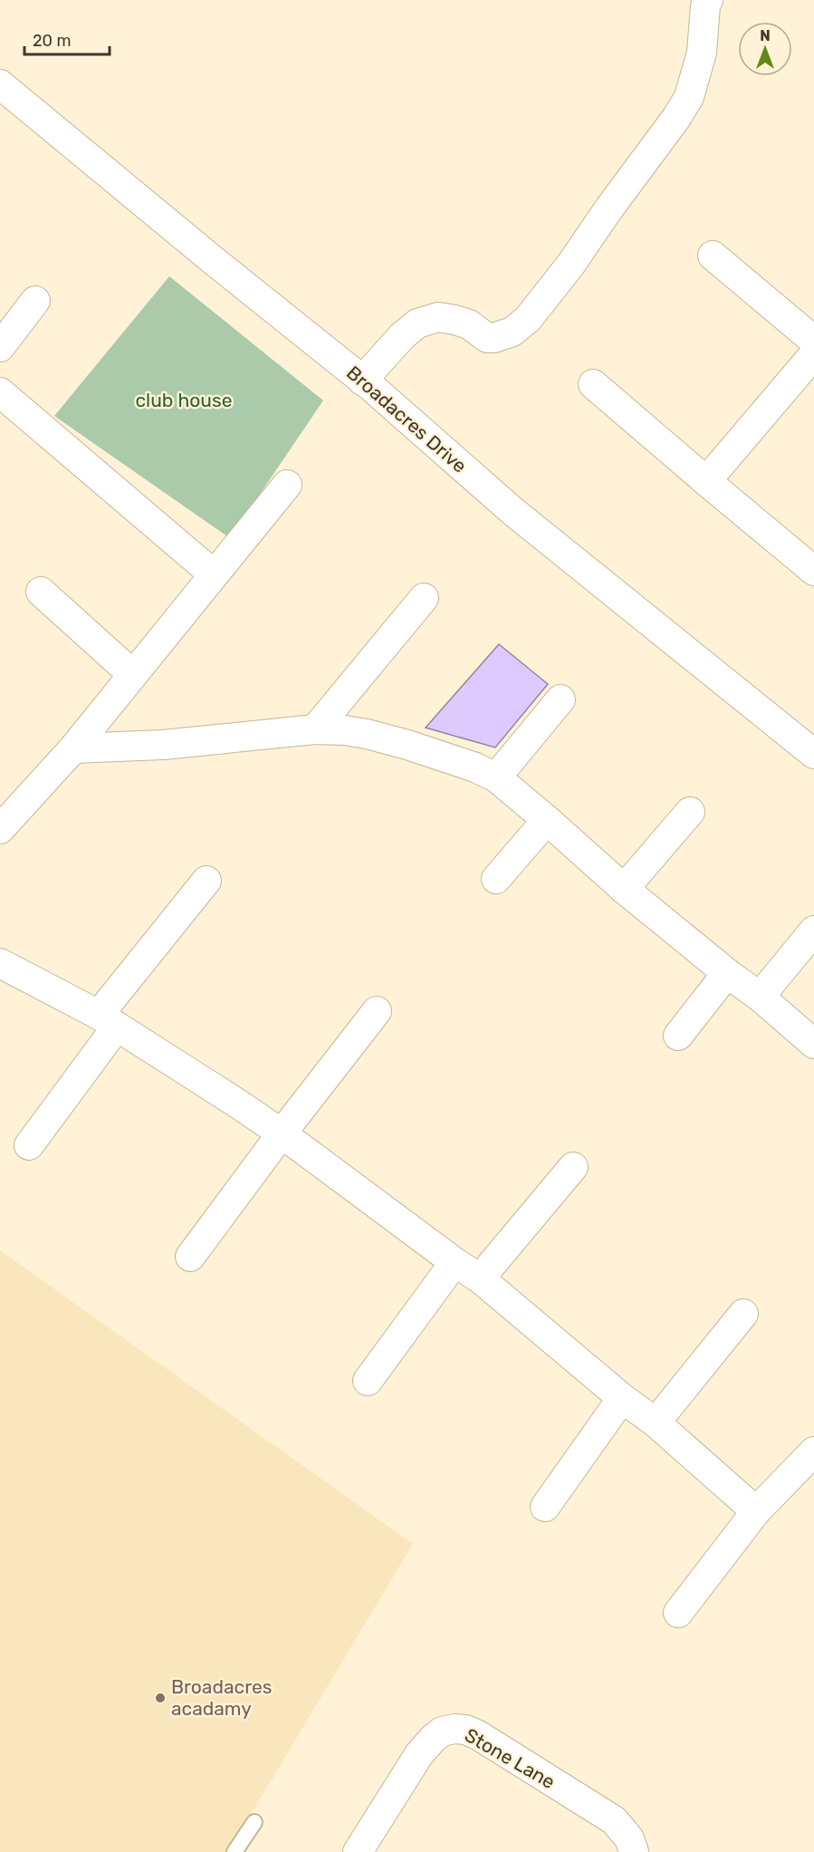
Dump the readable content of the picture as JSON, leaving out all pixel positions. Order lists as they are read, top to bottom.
{
  "streets": {
    "street": ["Broadacres Drive", "Stone Lane"]
  },
  "parks": ["club house"],
  "places": ["Broadacres acadamy"],
  "scale_bar": "20 m",
  "north": "top"
}
